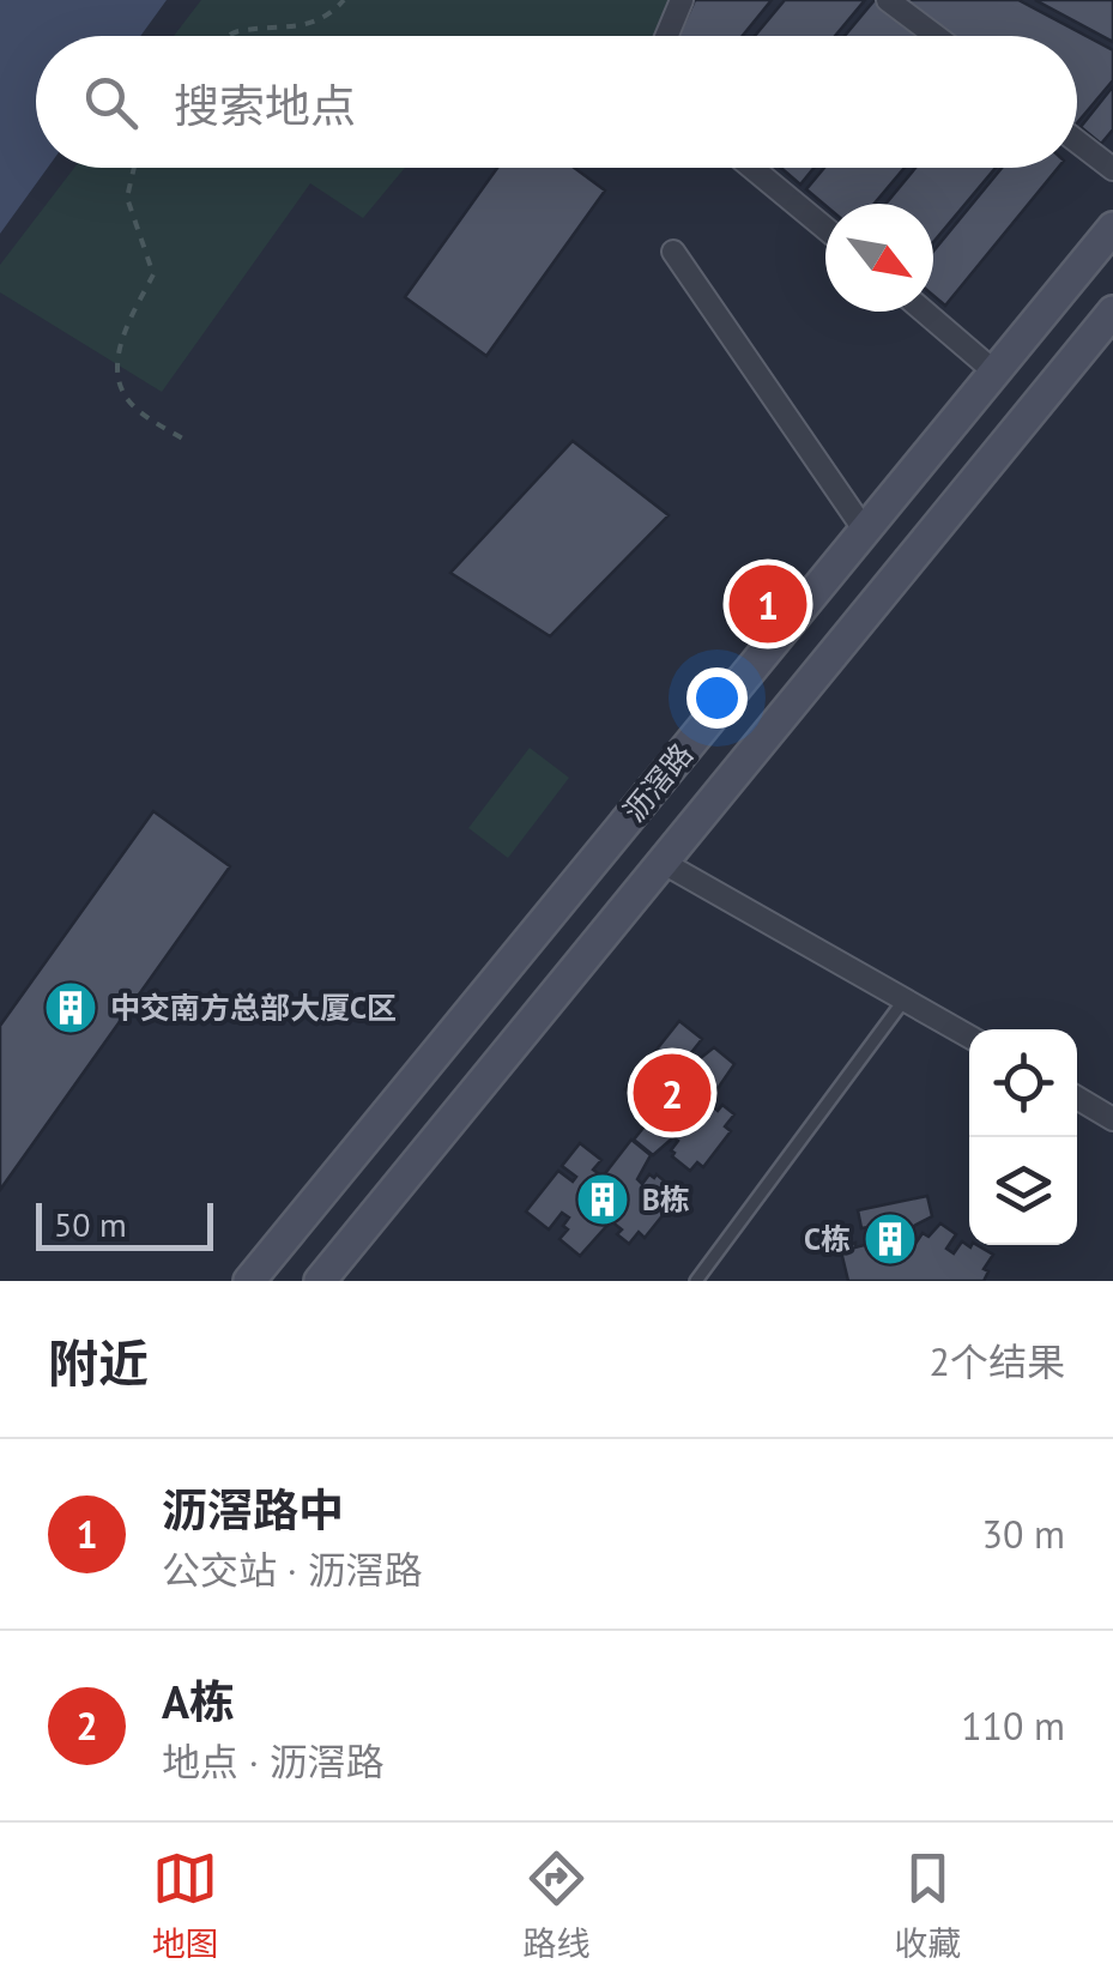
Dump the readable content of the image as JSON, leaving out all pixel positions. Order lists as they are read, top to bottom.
{
  "streets": {
    "main road": ["沥滘路"]
  },
  "places": {
    "building": ["中交南方总部大厦C区", "B栋", "C栋"]
  },
  "scale_bar": "50 m",
  "north": "bottom right",
  "page": {
    "search": "搜索地点",
    "pins": ["1", "2"],
    "scale": "50 m",
    "heading": ["附近", "2个结果"],
    "list": [
      {
        "mark": "1",
        "name": "沥滘路中",
        "note": "公交站 · 沥滘路",
        "value": "30 m"
      },
      {
        "mark": "2",
        "name": "A栋",
        "note": "地点 · 沥滘路",
        "value": "110 m"
      }
    ],
    "nav": ["地图", "路线", "收藏"]
  }
}
